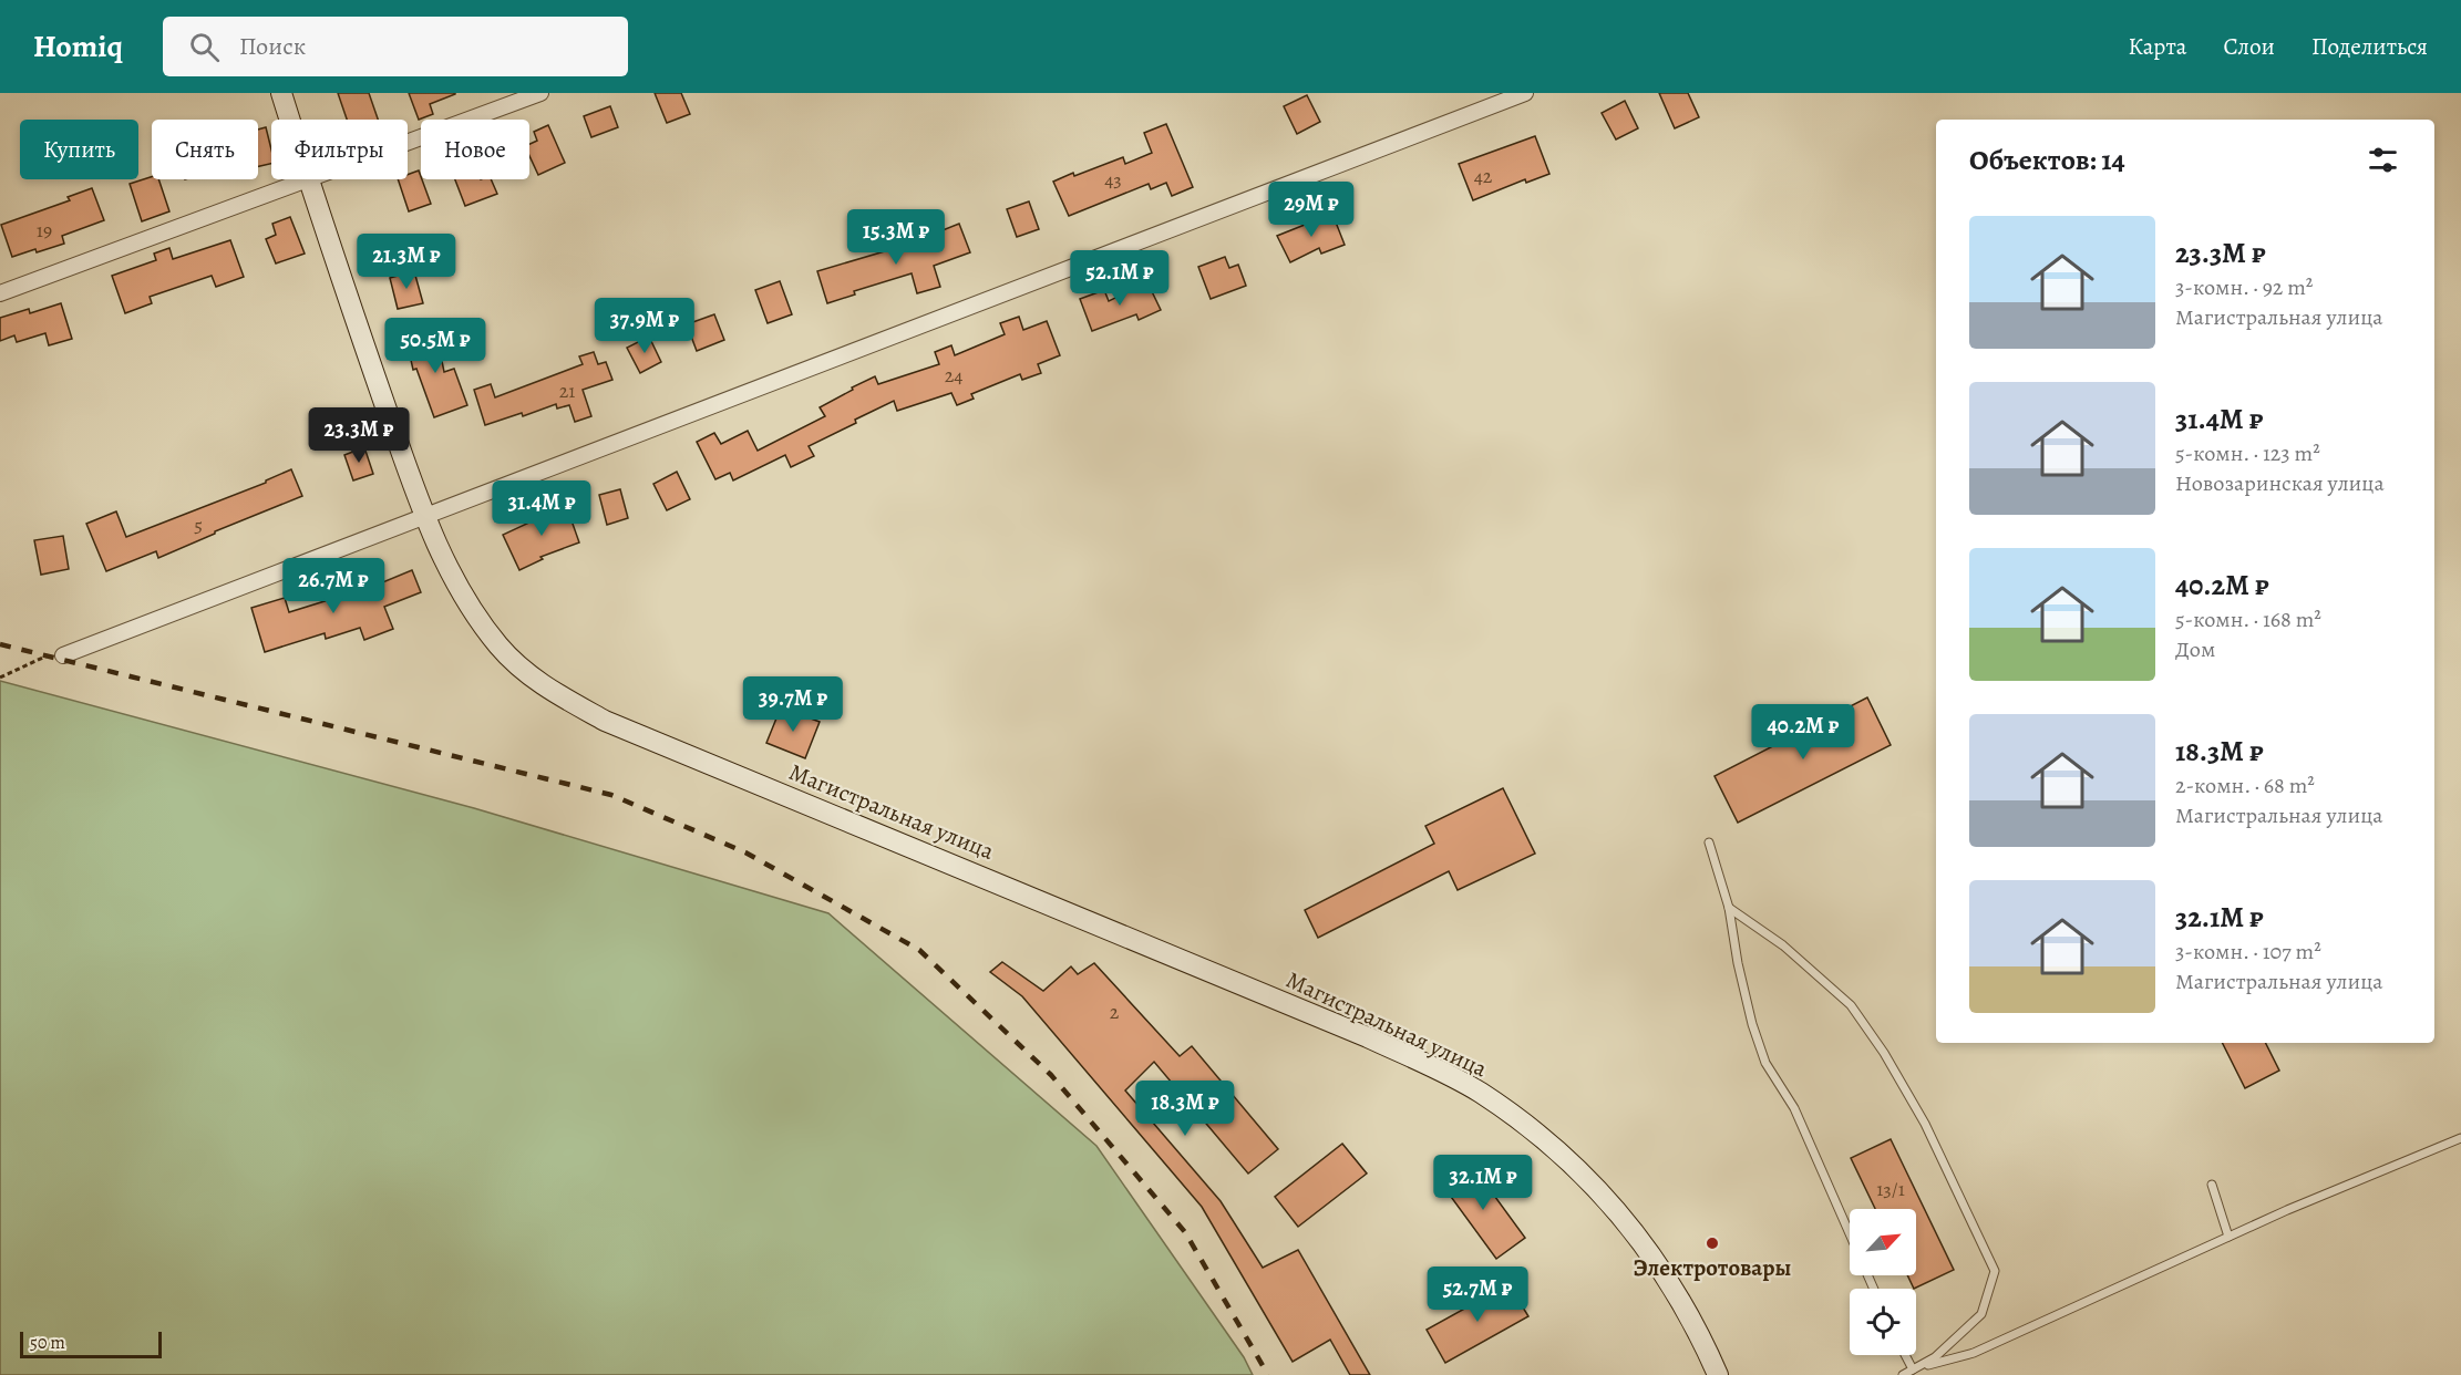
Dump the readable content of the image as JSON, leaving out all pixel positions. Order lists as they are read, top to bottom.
{
  "streets": {
    "main road": ["Магистральная улица"]
  },
  "places": ["Электротовары"],
  "house_numbers": [
    "42",
    "43",
    "19",
    "24",
    "21",
    "5",
    "2",
    "13/1"
  ],
  "scale_bar": "50 m",
  "north": "top right",
  "page": {
    "header": "Homiq",
    "search": "Поиск",
    "nav": ["Карта", "Слои", "Поделиться"],
    "chip": [
      "Купить",
      "Снять",
      "Фильтры",
      "Новое"
    ],
    "heading": "Объектов: 14",
    "price": [
      "29M ₽",
      "15.3M ₽",
      "21.3M ₽",
      "52.1M ₽",
      "37.9M ₽",
      "50.5M ₽",
      "23.3M ₽",
      "31.4M ₽",
      "26.7M ₽",
      "39.7M ₽",
      "40.2M ₽",
      "18.3M ₽",
      "32.1M ₽",
      "52.7M ₽"
    ],
    "list": [
      {
        "name": "23.3M ₽",
        "note": "3-комн. · 92 m² · Магистральная улица"
      },
      {
        "name": "31.4M ₽",
        "note": "5-комн. · 123 m² · Новозаринская улица"
      },
      {
        "name": "40.2M ₽",
        "note": "5-комн. · 168 m² · Дом"
      },
      {
        "name": "18.3M ₽",
        "note": "2-комн. · 68 m² · Магистральная улица"
      },
      {
        "name": "32.1M ₽",
        "note": "3-комн. · 107 m² · Магистральная улица"
      }
    ],
    "scale": "50 m"
  }
}
